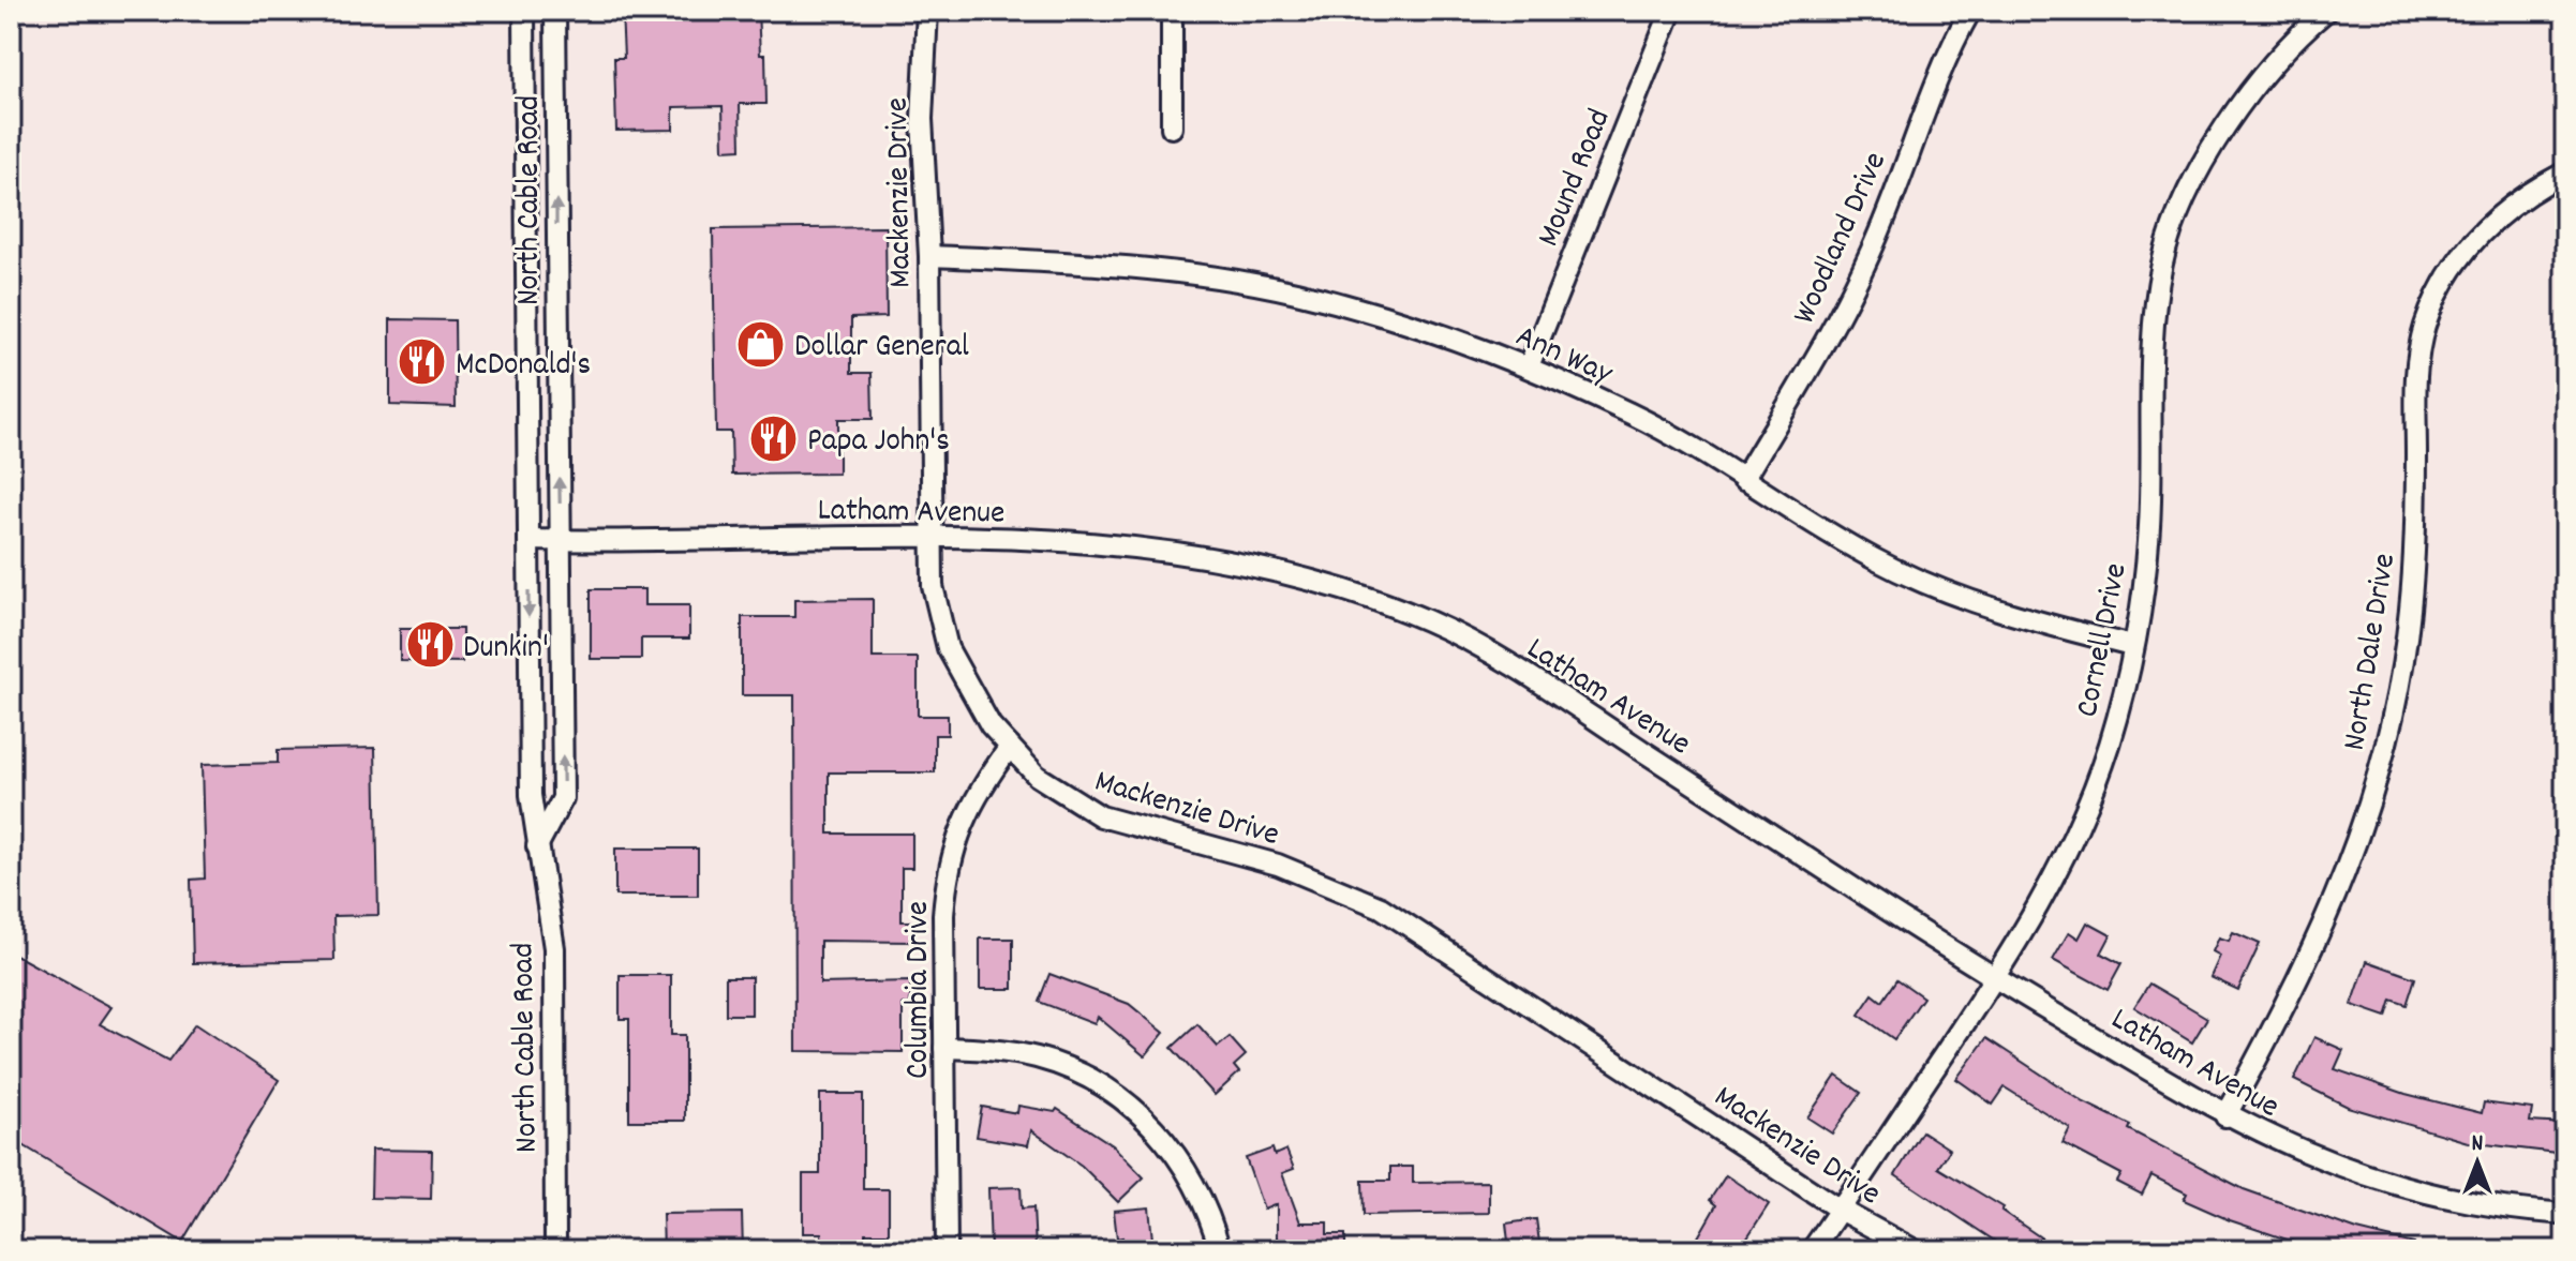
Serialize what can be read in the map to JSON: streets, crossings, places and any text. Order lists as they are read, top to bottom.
{
  "streets": {
    "street": [
      "Mound Road",
      "Mackenzie Drive",
      "North Cable Road",
      "Woodland Drive",
      "Ann Way",
      "Latham Avenue",
      "Cornell Drive",
      "North Dale Drive",
      "Columbia Drive"
    ]
  },
  "crossings": [
    ["Mound Road", "Ann Way"],
    ["Mackenzie Drive", "Ann Way"],
    ["Mackenzie Drive", "Latham Avenue"],
    ["Mackenzie Drive", "Cornell Drive"],
    ["Mackenzie Drive", "Columbia Drive"],
    ["North Cable Road", "Latham Avenue"],
    ["Woodland Drive", "Ann Way"],
    ["Ann Way", "Cornell Drive"],
    ["Latham Avenue", "Cornell Drive"],
    ["Latham Avenue", "North Dale Drive"]
  ],
  "places": {
    "shop": ["Dollar General"],
    "restaurant": ["McDonald's", "Papa John's", "Dunkin'"]
  },
  "north": "top"
}
